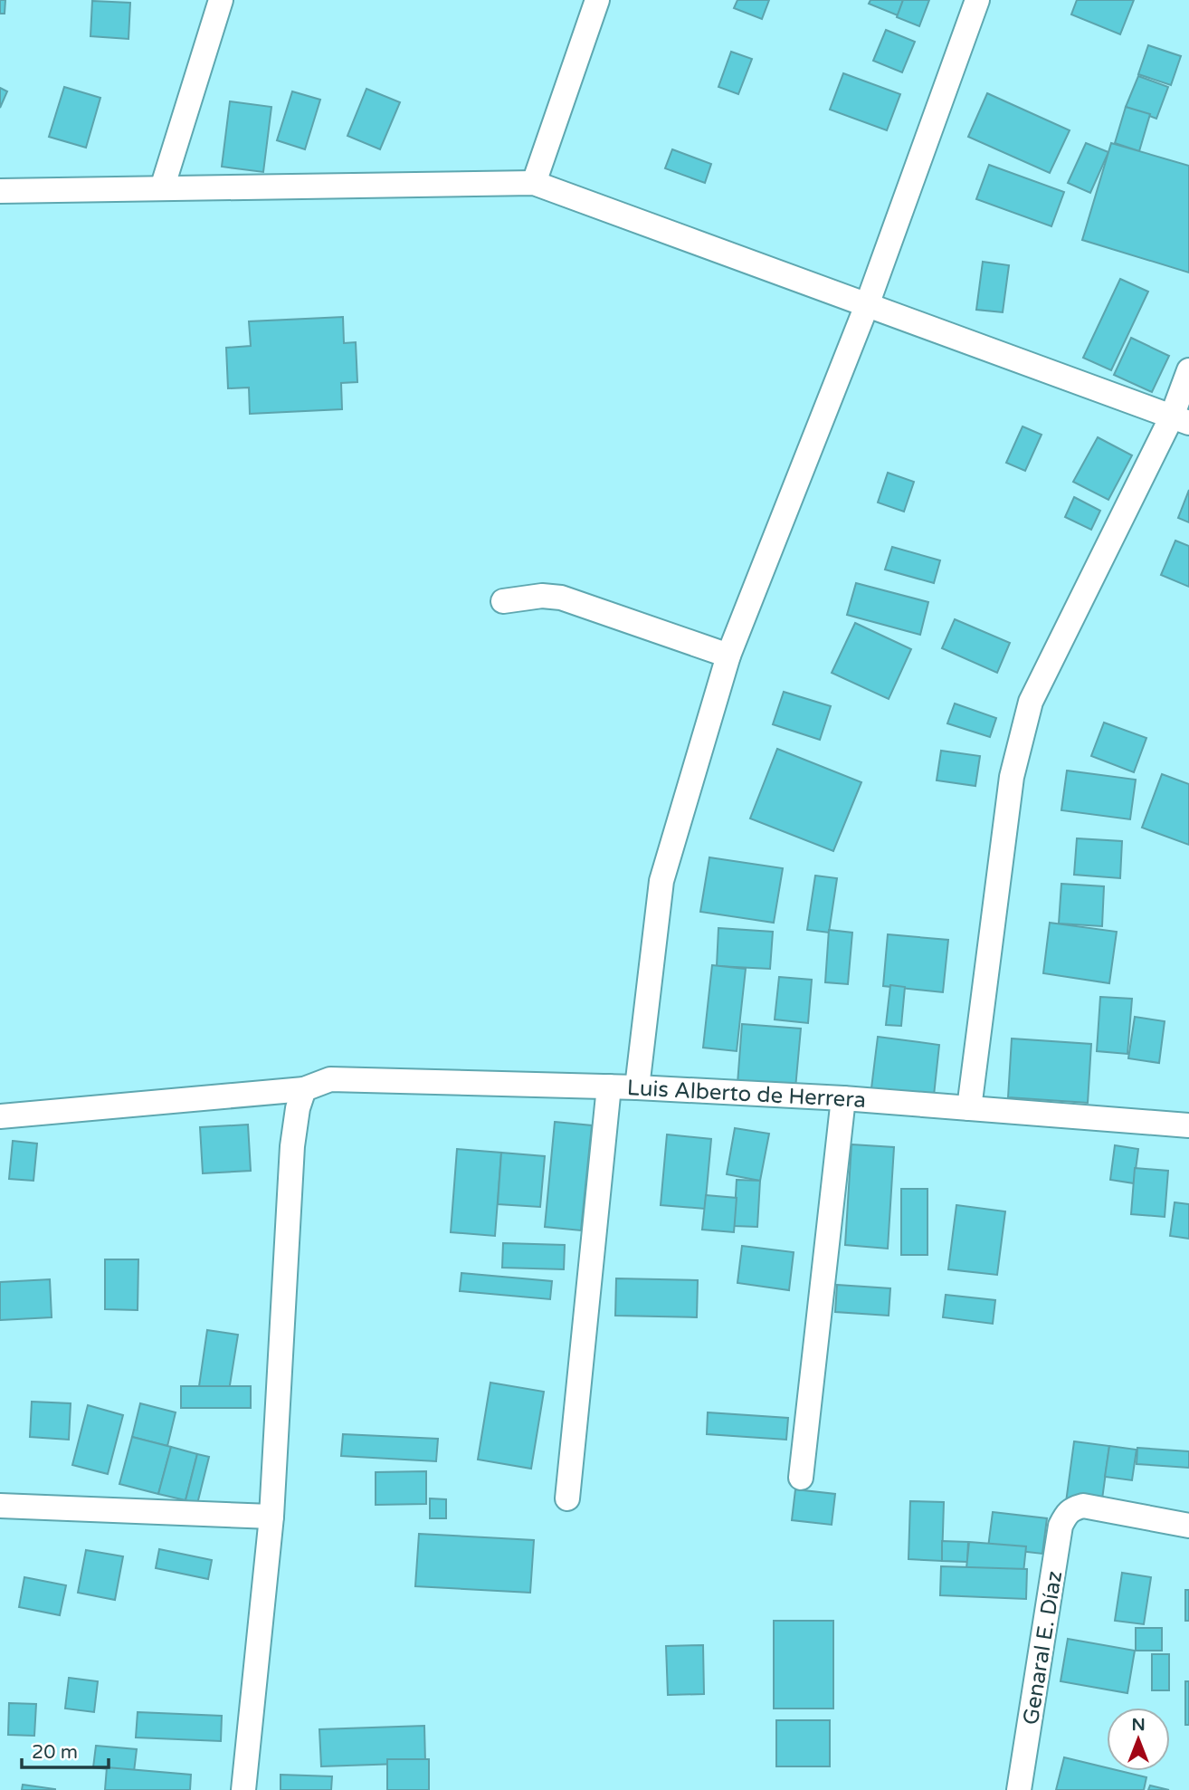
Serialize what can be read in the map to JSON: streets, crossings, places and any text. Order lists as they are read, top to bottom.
{
  "streets": {
    "street": ["Luis Alberto de Herrera", "Genaral E. Díaz"]
  },
  "scale_bar": "20 m",
  "north": "top"
}
